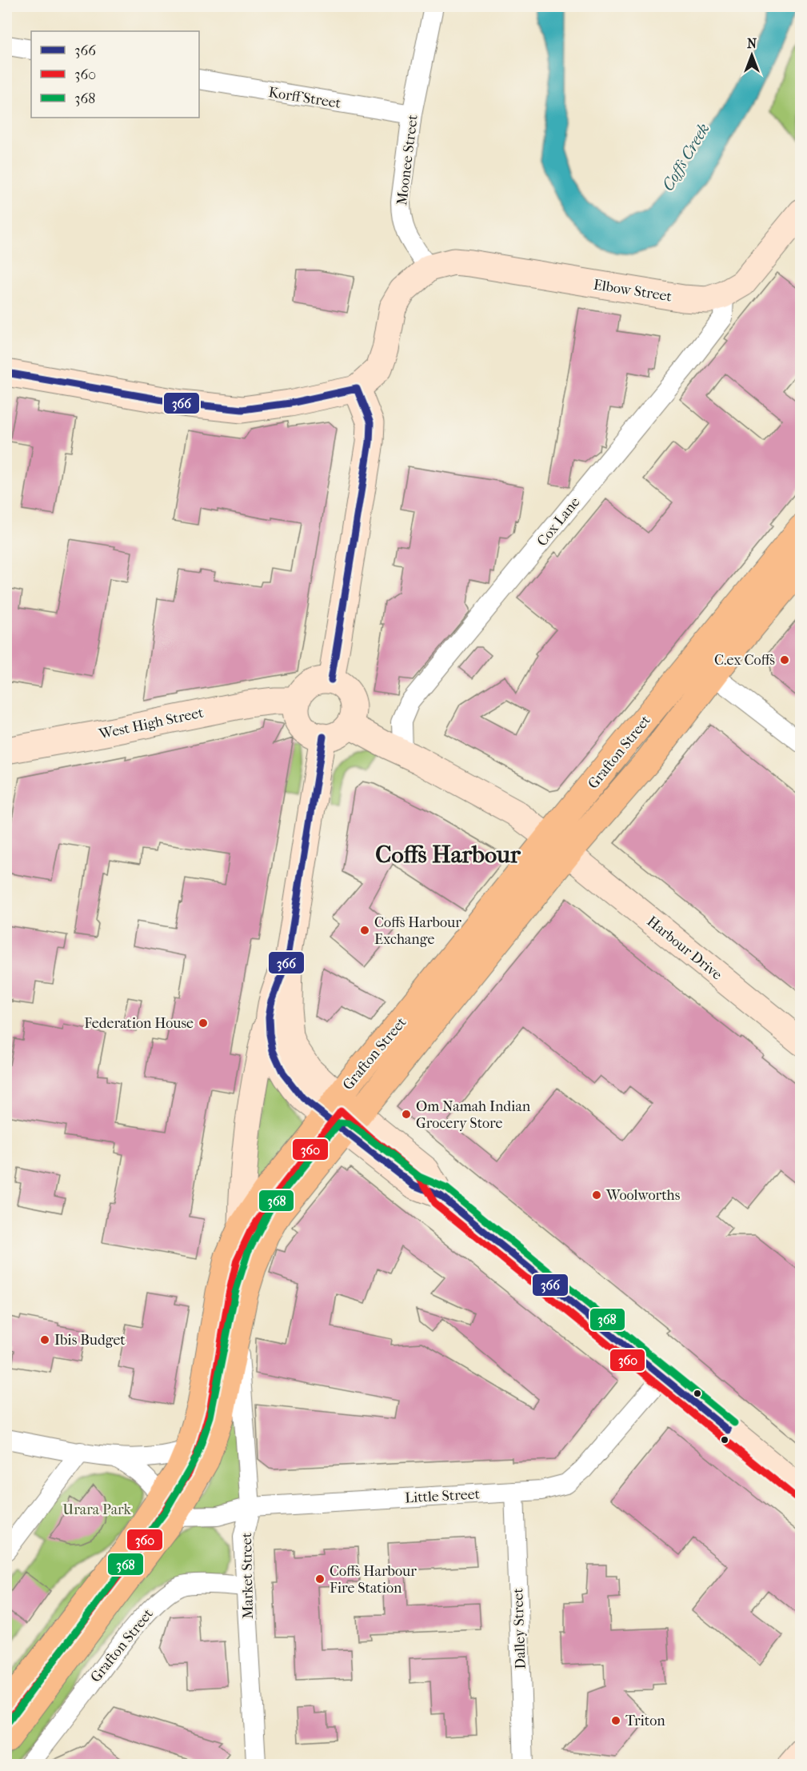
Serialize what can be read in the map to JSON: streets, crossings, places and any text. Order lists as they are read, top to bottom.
{
  "streets": {
    "highway": ["Grafton Street"],
    "street": [
      "Korff Street",
      "Moonee Street",
      "Elbow Street",
      "Cox Lane",
      "West High Street",
      "Harbour Drive",
      "Little Street",
      "Market Street",
      "Dalley Street"
    ]
  },
  "crossings": [
    ["Korff Street", "Moonee Street"],
    ["Moonee Street", "Elbow Street"],
    ["Elbow Street", "Cox Lane"],
    ["Grafton Street", "Harbour Drive"],
    ["Grafton Street", "Little Street"],
    ["Grafton Street", "Market Street"],
    ["Little Street", "Market Street"],
    ["Little Street", "Dalley Street"]
  ],
  "districts": ["Coffs Harbour"],
  "water": ["Coffs Creek"],
  "parks": ["Urara Park"],
  "places": [
    "C.ex Coffs",
    "Coffs Harbour Exchange",
    "Federation House",
    "Om Namah Indian Grocery Store",
    "Woolworths",
    "Ibis Budget",
    "Coffs Harbour Fire Station",
    "Triton"
  ],
  "lines": ["transit line 366", "transit line 360", "transit line 368"],
  "legend": ["366", "360", "368"],
  "north": "top"
}
